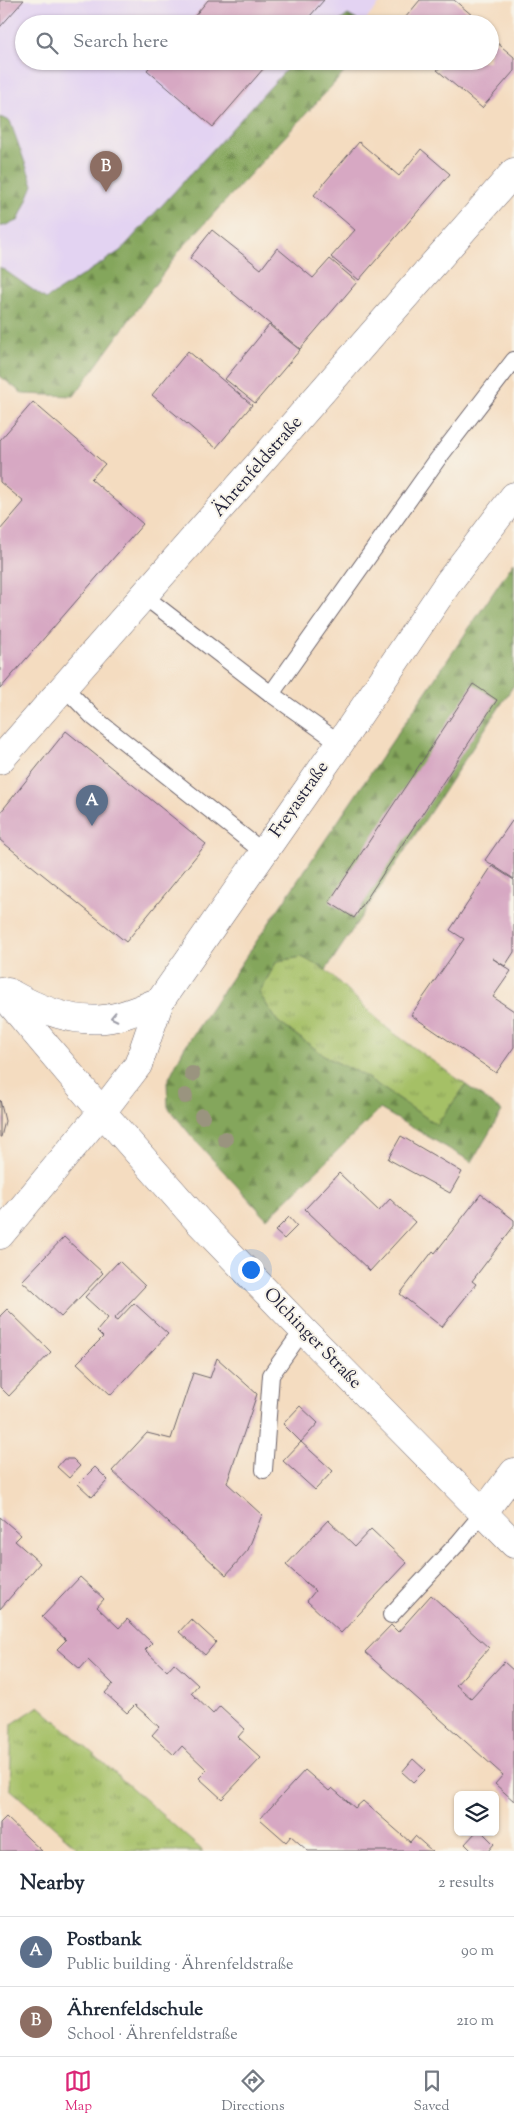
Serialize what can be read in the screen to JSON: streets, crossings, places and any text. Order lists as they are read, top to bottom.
{
  "streets": {
    "street": ["Ährenfeldstraße", "Freyastraße", "Olchinger Straße"]
  },
  "crossings": [
    ["Freyastraße", "Olchinger Straße"]
  ],
  "page": {
    "search": "Search here",
    "pins": ["B", "A"],
    "heading": ["Nearby", "2 results"],
    "list": [
      {
        "mark": "A",
        "name": "Postbank",
        "note": "Public building · Ährenfeldstraße",
        "value": "90 m"
      },
      {
        "mark": "B",
        "name": "Ährenfeldschule",
        "note": "School · Ährenfeldstraße",
        "value": "210 m"
      }
    ],
    "nav": ["Map", "Directions", "Saved"]
  }
}
